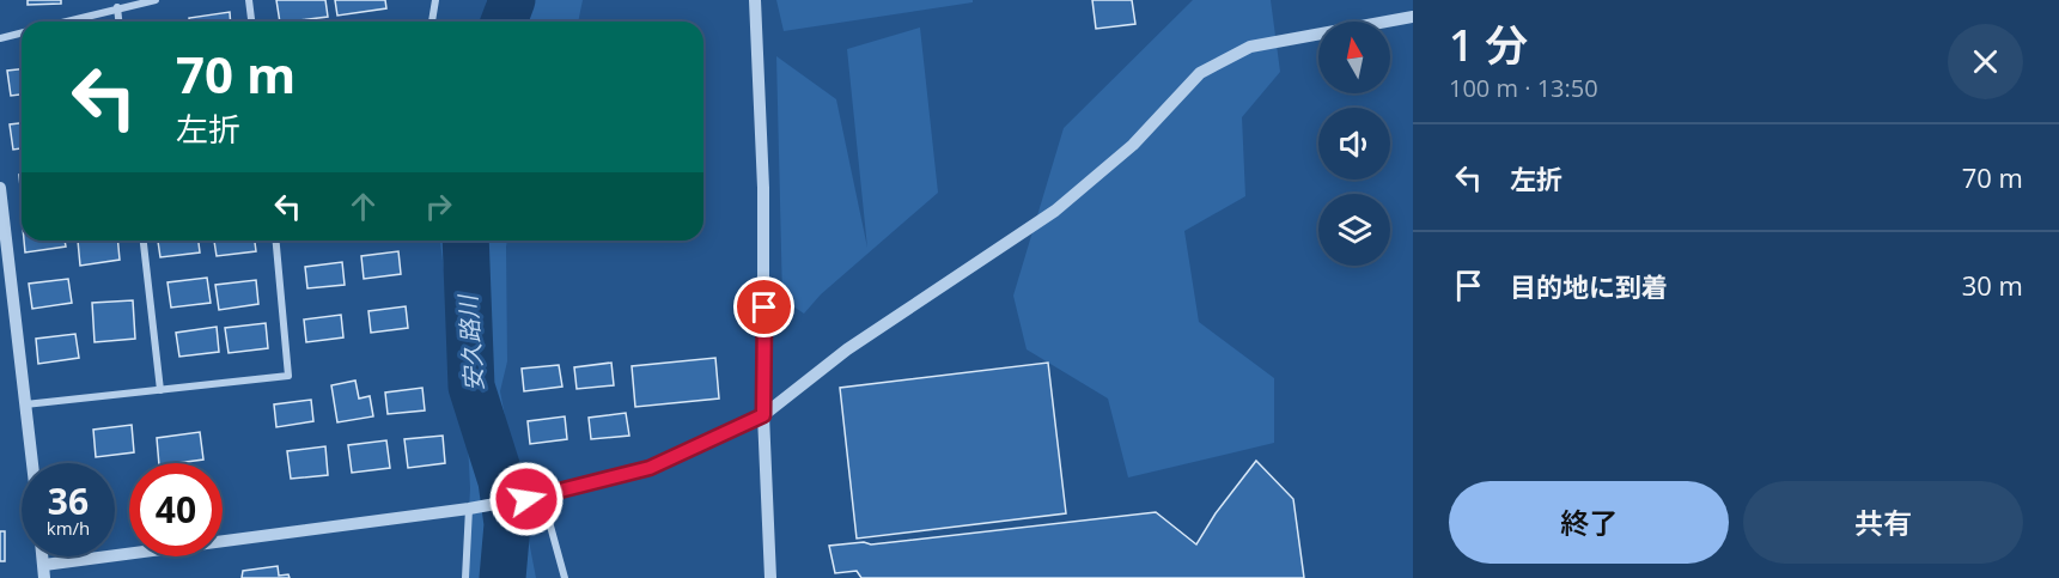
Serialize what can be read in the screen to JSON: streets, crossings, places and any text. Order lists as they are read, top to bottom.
{
  "water": ["安久路川"],
  "north": "top",
  "page": {
    "heading": ["1 分", "100 m · 13:50"],
    "turn": ["70 m", "左折"],
    "list": [
      {
        "name": "左折",
        "value": "70 m"
      },
      {
        "name": "目的地に到着",
        "value": "30 m"
      }
    ],
    "speed": "36 km/h",
    "limit": "40",
    "buttons": ["終了", "共有"]
  }
}
